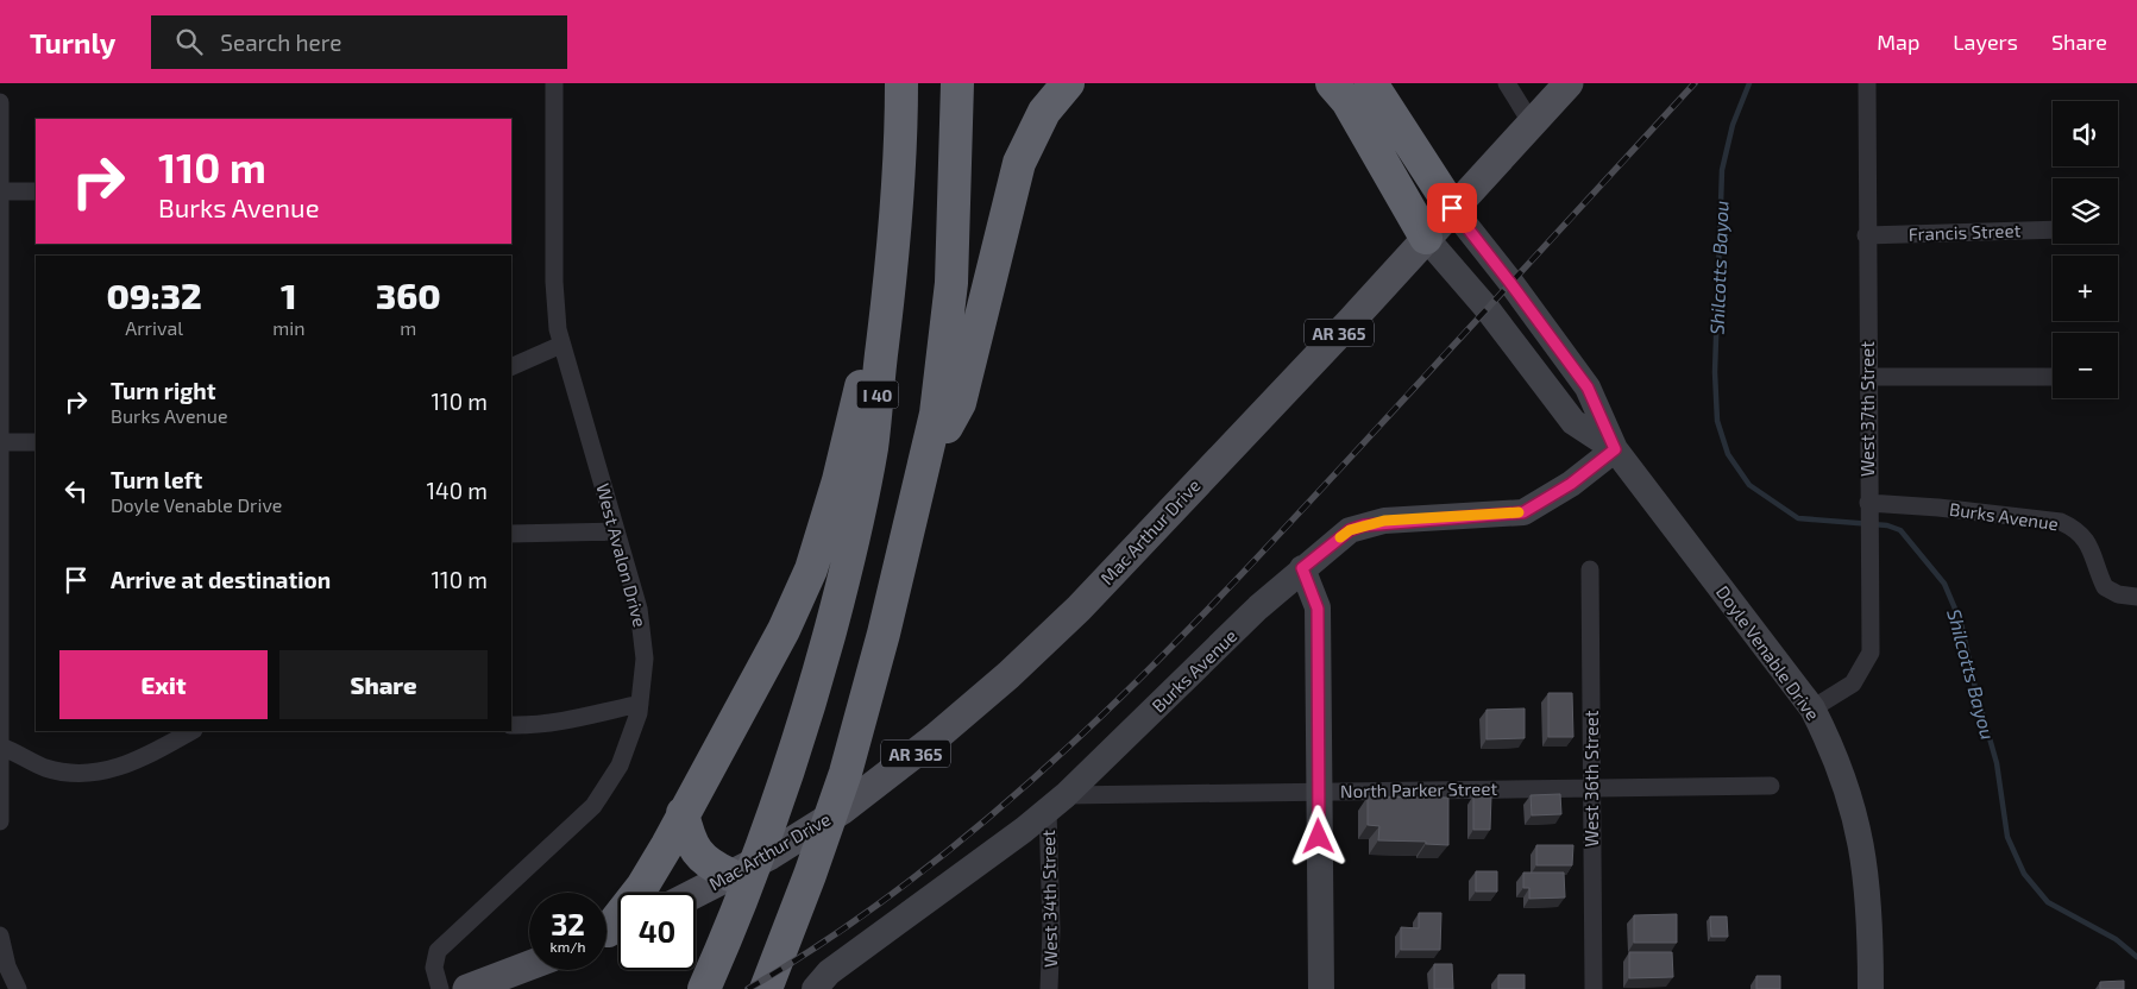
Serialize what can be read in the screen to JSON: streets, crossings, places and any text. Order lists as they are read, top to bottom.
{
  "streets": {
    "highway": ["I 40"],
    "main road": [
      "AR 365",
      "Burks Avenue",
      "Mac Arthur Drive",
      "Doyle Venable Drive"
    ],
    "street": [
      "Francis Street",
      "West 37th Street",
      "West Avalon Drive",
      "West 36th Street",
      "North Parker Street",
      "West 34th Street"
    ]
  },
  "crossings": [
    ["Francis Street", "West 37th Street"],
    ["West 37th Street", "Burks Avenue"],
    ["West 37th Street", "Doyle Venable Drive"],
    ["Burks Avenue", "Doyle Venable Drive"],
    ["Burks Avenue", "North Parker Street"],
    ["Burks Avenue", "West 34th Street"],
    ["Mac Arthur Drive", "Doyle Venable Drive"],
    ["West 36th Street", "North Parker Street"],
    ["North Parker Street", "West 34th Street"]
  ],
  "water": ["Shilcotts Bayou"],
  "page": {
    "header": "Turnly",
    "search": "Search here",
    "nav": ["Map", "Layers", "Share"],
    "map_buttons": ["+", "−"],
    "turn": ["110 m", "Burks Avenue"],
    "eta": [
      "09:32",
      "Arrival",
      "1",
      "min",
      "360",
      "m"
    ],
    "list": [
      {
        "name": "Turn right",
        "note": "Burks Avenue",
        "value": "110 m"
      },
      {
        "name": "Turn left",
        "note": "Doyle Venable Drive",
        "value": "140 m"
      },
      {
        "name": "Arrive at destination",
        "value": "110 m"
      }
    ],
    "buttons": ["Exit", "Share"],
    "speed": "32 km/h",
    "limit": "40"
  }
}
